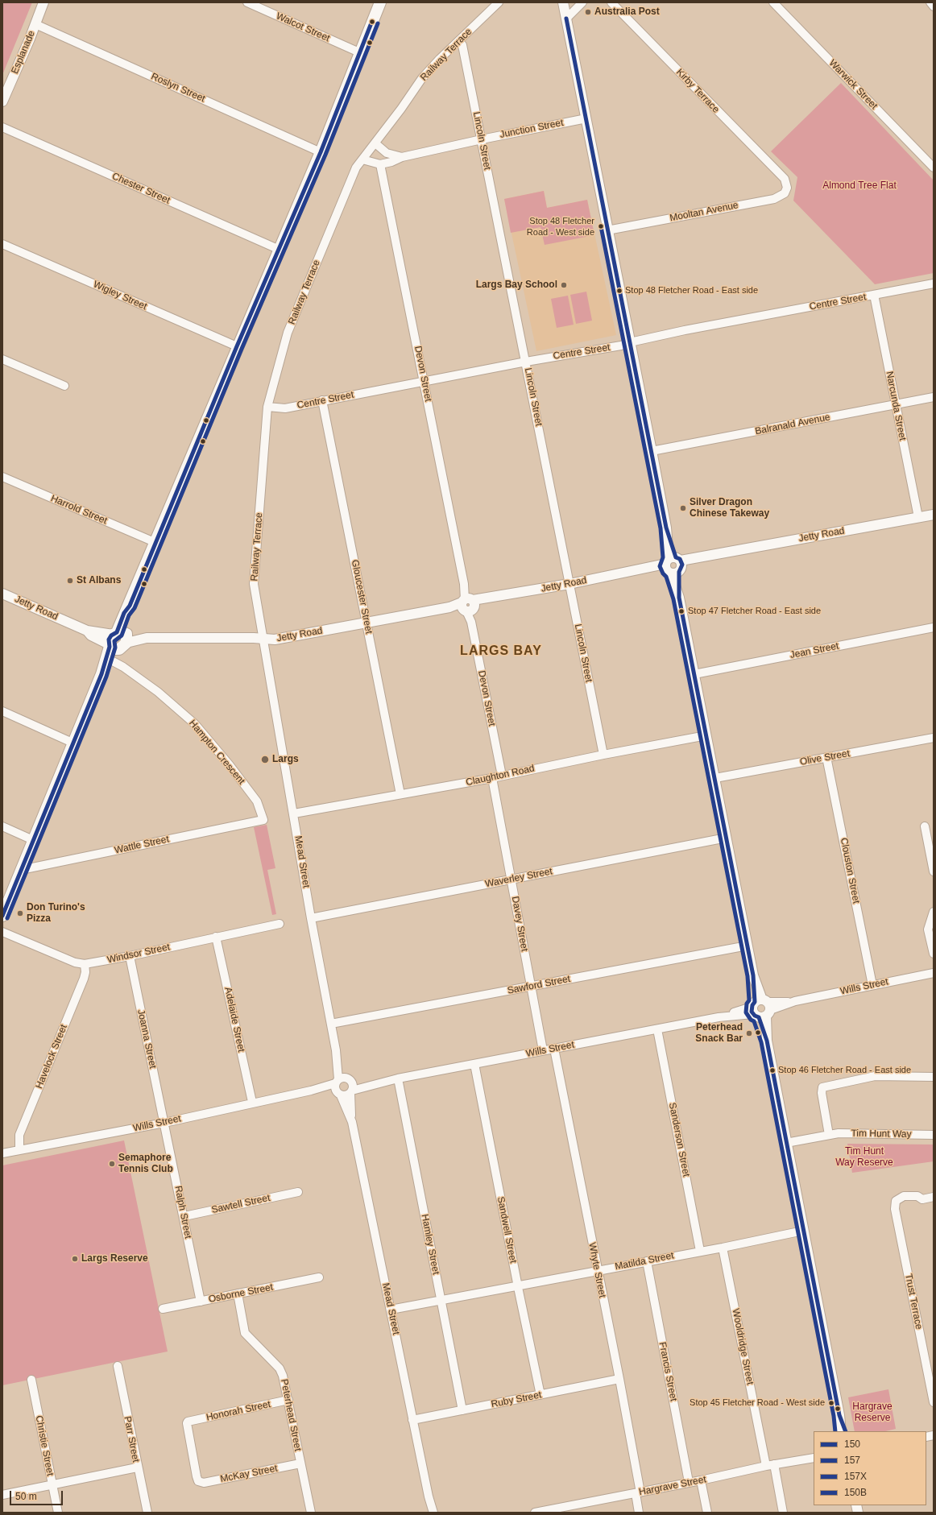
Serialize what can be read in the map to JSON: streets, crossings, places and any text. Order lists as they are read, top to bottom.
{
  "streets": {
    "street": [
      "Walcot Street",
      "Esplanade",
      "Railway Terrace",
      "Warwick Street",
      "Roslyn Street",
      "Kirby Terrace",
      "Junction Street",
      "Lincoln Street",
      "Chester Street",
      "Mooltan Avenue",
      "Wigley Street",
      "Centre Street",
      "Devon Street",
      "Narcunda Street",
      "Balranald Avenue",
      "Harrold Street",
      "Jetty Road",
      "Gloucester Street",
      "Jean Street",
      "Hampton Crescent",
      "Olive Street",
      "Claughton Road",
      "Wattle Street",
      "Mead Street",
      "Clouston Street",
      "Waverley Street",
      "Davey Street",
      "Windsor Street",
      "Sawford Street",
      "Wills Street",
      "Adelaide Street",
      "Joanna Street",
      "Havelock Street",
      "Tim Hunt Way",
      "Sanderson Street",
      "Sawtell Street",
      "Ralph Street",
      "Sandwell Street",
      "Hamley Street",
      "Matilda Street",
      "Whyte Street",
      "Osborne Street",
      "Trust Terrace",
      "Wooldridge Street",
      "Francis Street",
      "Ruby Street",
      "Honorah Street",
      "Peterhead Street",
      "Parr Street",
      "Christie Street",
      "McKay Street",
      "Hargrave Street"
    ]
  },
  "crossings": [
    ["Esplanade", "Roslyn Street"],
    ["Railway Terrace", "Junction Street"],
    ["Railway Terrace", "Lincoln Street"],
    ["Railway Terrace", "Centre Street"],
    ["Railway Terrace", "Jetty Road"],
    ["Railway Terrace", "Mead Street"],
    ["Kirby Terrace", "Mooltan Avenue"],
    ["Junction Street", "Lincoln Street"],
    ["Junction Street", "Devon Street"],
    ["Lincoln Street", "Centre Street"],
    ["Lincoln Street", "Jetty Road"],
    ["Lincoln Street", "Claughton Road"],
    ["Centre Street", "Devon Street"],
    ["Centre Street", "Narcunda Street"],
    ["Centre Street", "Gloucester Street"],
    ["Devon Street", "Jetty Road"],
    ["Devon Street", "Claughton Road"],
    ["Narcunda Street", "Balranald Avenue"],
    ["Narcunda Street", "Jetty Road"],
    ["Jetty Road", "Gloucester Street"],
    ["Jetty Road", "Mead Street"],
    ["Gloucester Street", "Claughton Road"],
    ["Hampton Crescent", "Wattle Street"],
    ["Olive Street", "Clouston Street"],
    ["Claughton Road", "Mead Street"],
    ["Claughton Road", "Davey Street"],
    ["Mead Street", "Waverley Street"],
    ["Mead Street", "Sawford Street"],
    ["Mead Street", "Wills Street"],
    ["Mead Street", "Matilda Street"],
    ["Mead Street", "Ruby Street"],
    ["Clouston Street", "Wills Street"],
    ["Waverley Street", "Davey Street"],
    ["Davey Street", "Sawford Street"],
    ["Davey Street", "Wills Street"],
    ["Windsor Street", "Adelaide Street"],
    ["Windsor Street", "Joanna Street"],
    ["Windsor Street", "Havelock Street"],
    ["Wills Street", "Adelaide Street"],
    ["Wills Street", "Joanna Street"],
    ["Wills Street", "Havelock Street"],
    ["Wills Street", "Sanderson Street"],
    ["Wills Street", "Ralph Street"],
    ["Wills Street", "Sandwell Street"],
    ["Wills Street", "Hamley Street"],
    ["Wills Street", "Whyte Street"],
    ["Joanna Street", "Ralph Street"],
    ["Sanderson Street", "Matilda Street"],
    ["Sawtell Street", "Ralph Street"],
    ["Ralph Street", "Osborne Street"],
    ["Sandwell Street", "Matilda Street"],
    ["Sandwell Street", "Ruby Street"],
    ["Hamley Street", "Matilda Street"],
    ["Hamley Street", "Ruby Street"],
    ["Matilda Street", "Whyte Street"],
    ["Matilda Street", "Wooldridge Street"],
    ["Matilda Street", "Francis Street"],
    ["Whyte Street", "Ruby Street"],
    ["Whyte Street", "Hargrave Street"],
    ["Osborne Street", "Peterhead Street"],
    ["Wooldridge Street", "Hargrave Street"],
    ["Francis Street", "Hargrave Street"],
    ["Honorah Street", "Peterhead Street"],
    ["Honorah Street", "McKay Street"],
    ["Peterhead Street", "McKay Street"]
  ],
  "districts": ["LARGS BAY"],
  "parks": ["Almond Tree Flat", "Tim Hunt Way Reserve", "Hargrave Reserve"],
  "places": [
    "Australia Post",
    "Stop 48 Fletcher Road - West side",
    "Largs Bay School",
    "Stop 48 Fletcher Road - East side",
    "Silver Dragon Chinese Takeway",
    "St Albans",
    "Stop 47 Fletcher Road - East side",
    "Largs",
    "Don Turino's Pizza",
    "Peterhead Snack Bar",
    "Stop 46 Fletcher Road - East side",
    "Semaphore Tennis Club",
    "Largs Reserve",
    "Stop 45 Fletcher Road - West side"
  ],
  "lines": [
    "transit line 150",
    "transit line 157",
    "transit line 157X",
    "transit line 150B"
  ],
  "legend": [
    "150",
    "157",
    "157X",
    "150B"
  ],
  "scale_bar": "50 m"
}
